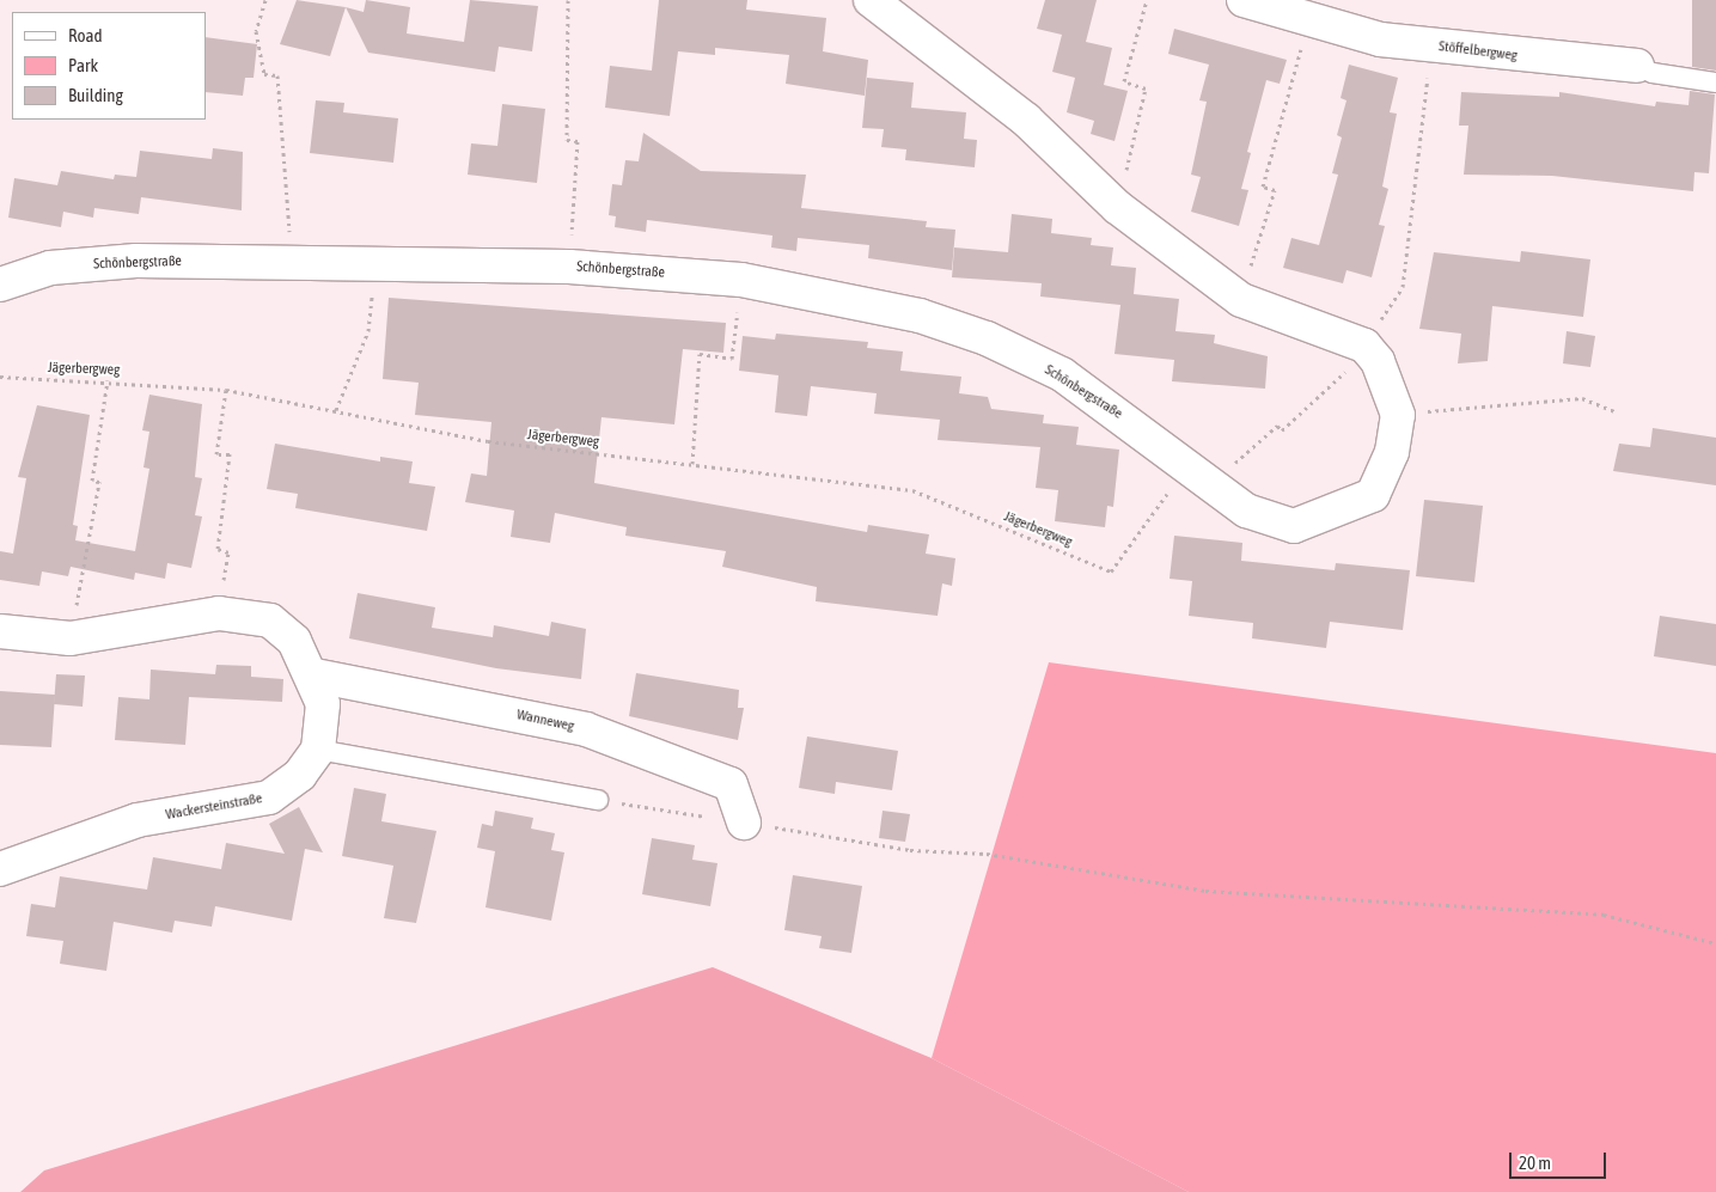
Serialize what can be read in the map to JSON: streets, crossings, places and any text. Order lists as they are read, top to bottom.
{
  "streets": {
    "street": [
      "Stöffelbergweg",
      "Schönbergstraße",
      "Wanneweg",
      "Wackersteinstraße"
    ],
    "path": ["Jägerbergweg"]
  },
  "crossings": [
    ["Schönbergstraße", "Jägerbergweg"],
    ["Wanneweg", "Wackersteinstraße"]
  ],
  "legend": ["Road", "Park", "Building"],
  "scale_bar": "20 m"
}
